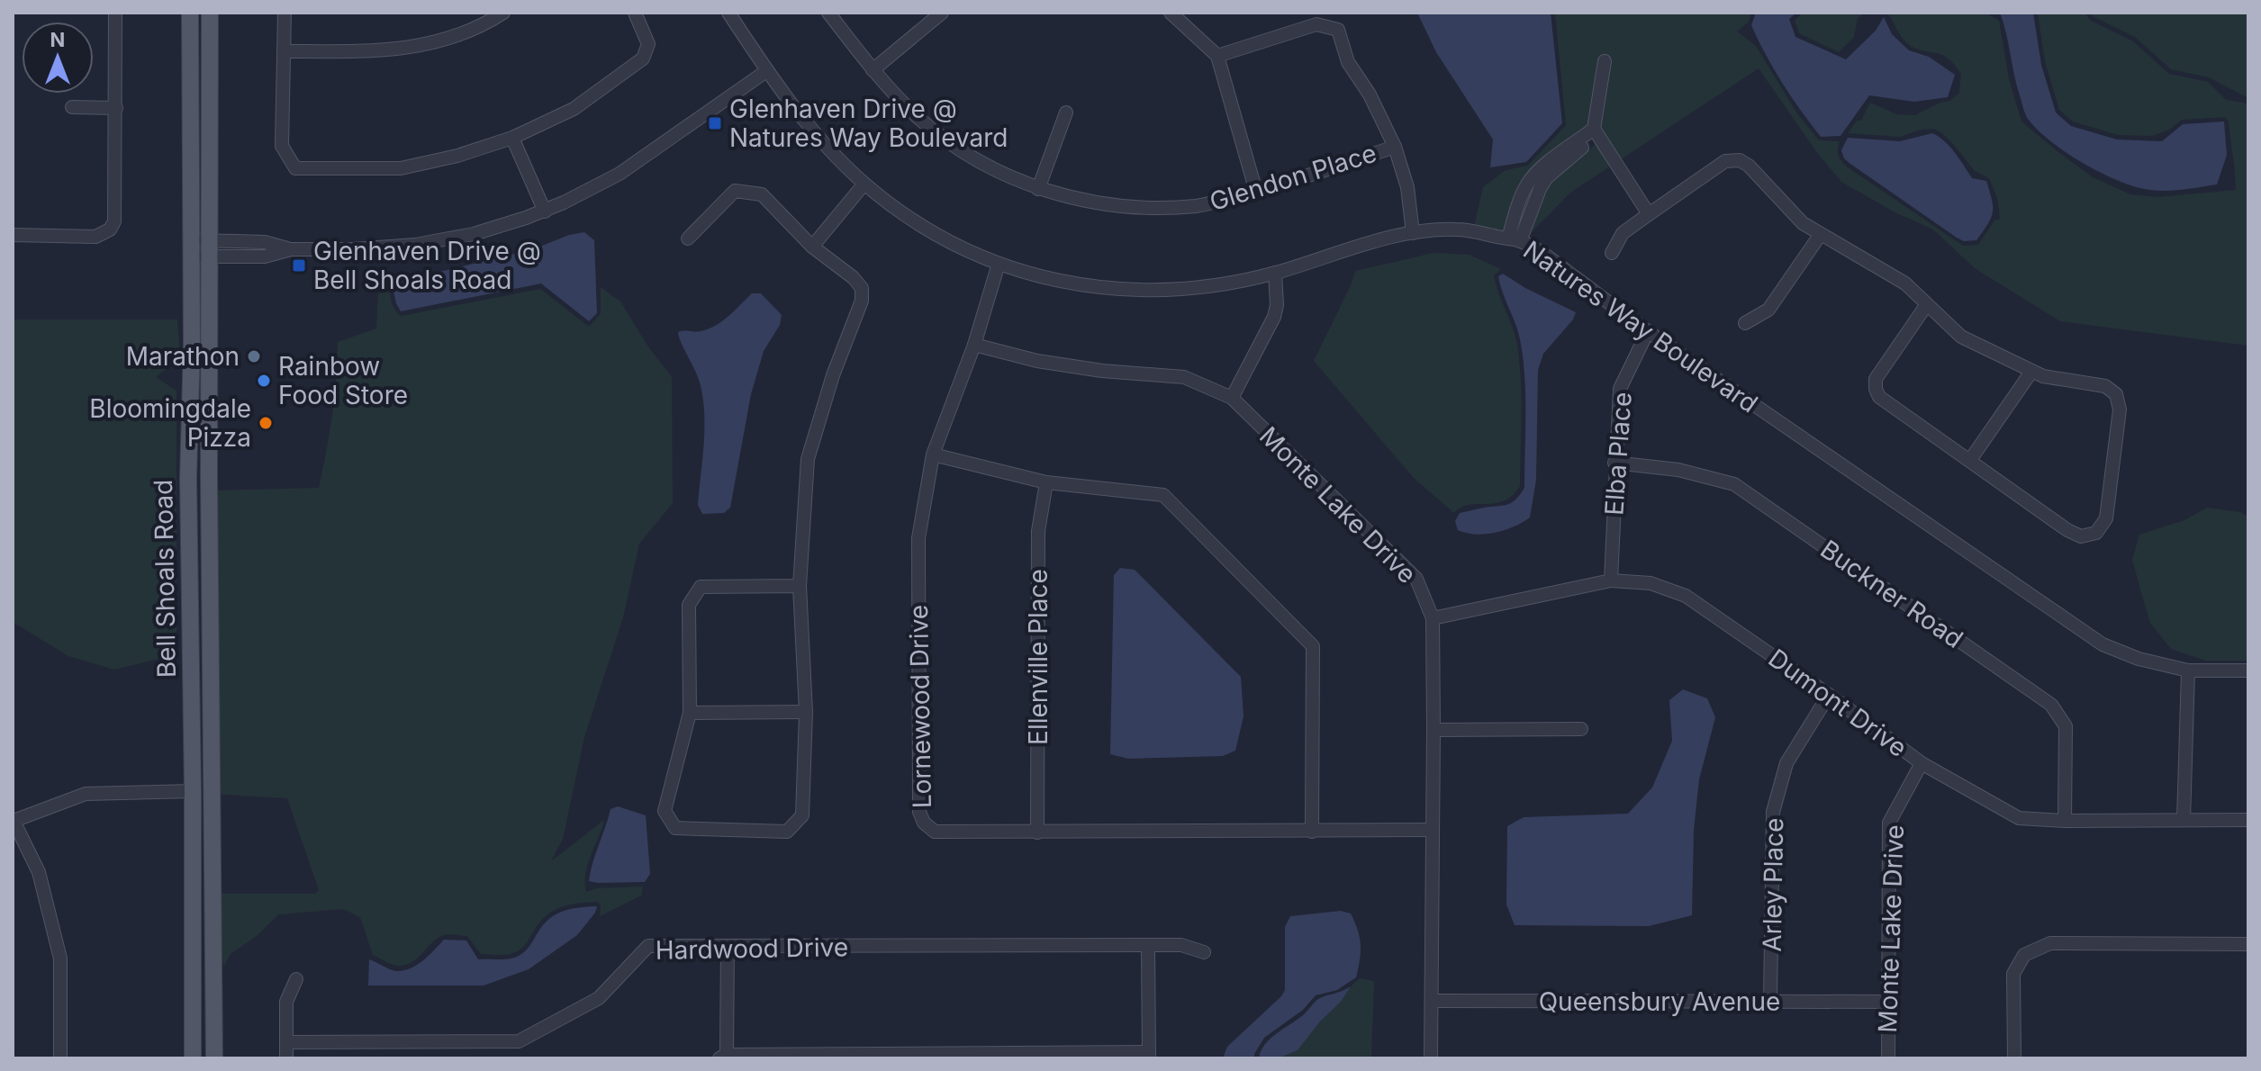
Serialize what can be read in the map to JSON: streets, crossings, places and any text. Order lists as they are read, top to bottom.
{
  "streets": {
    "main road": ["Bell Shoals Road"],
    "street": [
      "Glendon Place",
      "Natures Way Boulevard",
      "Elba Place",
      "Monte Lake Drive",
      "Buckner Road",
      "Ellenville Place",
      "Dumont Drive",
      "Lornewood Drive",
      "Arley Place",
      "Hardwood Drive",
      "Queensbury Avenue"
    ]
  },
  "crossings": [
    ["Natures Way Boulevard", "Elba Place"],
    ["Natures Way Boulevard", "Lornewood Drive"],
    ["Elba Place", "Buckner Road"],
    ["Elba Place", "Dumont Drive"],
    ["Monte Lake Drive", "Dumont Drive"],
    ["Monte Lake Drive", "Lornewood Drive"],
    ["Monte Lake Drive", "Queensbury Avenue"],
    ["Buckner Road", "Dumont Drive"],
    ["Ellenville Place", "Lornewood Drive"],
    ["Dumont Drive", "Arley Place"],
    ["Arley Place", "Queensbury Avenue"]
  ],
  "places": {
    "transit": ["Glenhaven Drive @ Natures Way Boulevard", "Glenhaven Drive @ Bell Shoals Road"],
    "other": ["Marathon", "Rainbow Food Store", "Bloomingdale Pizza"]
  },
  "north": "top"
}
